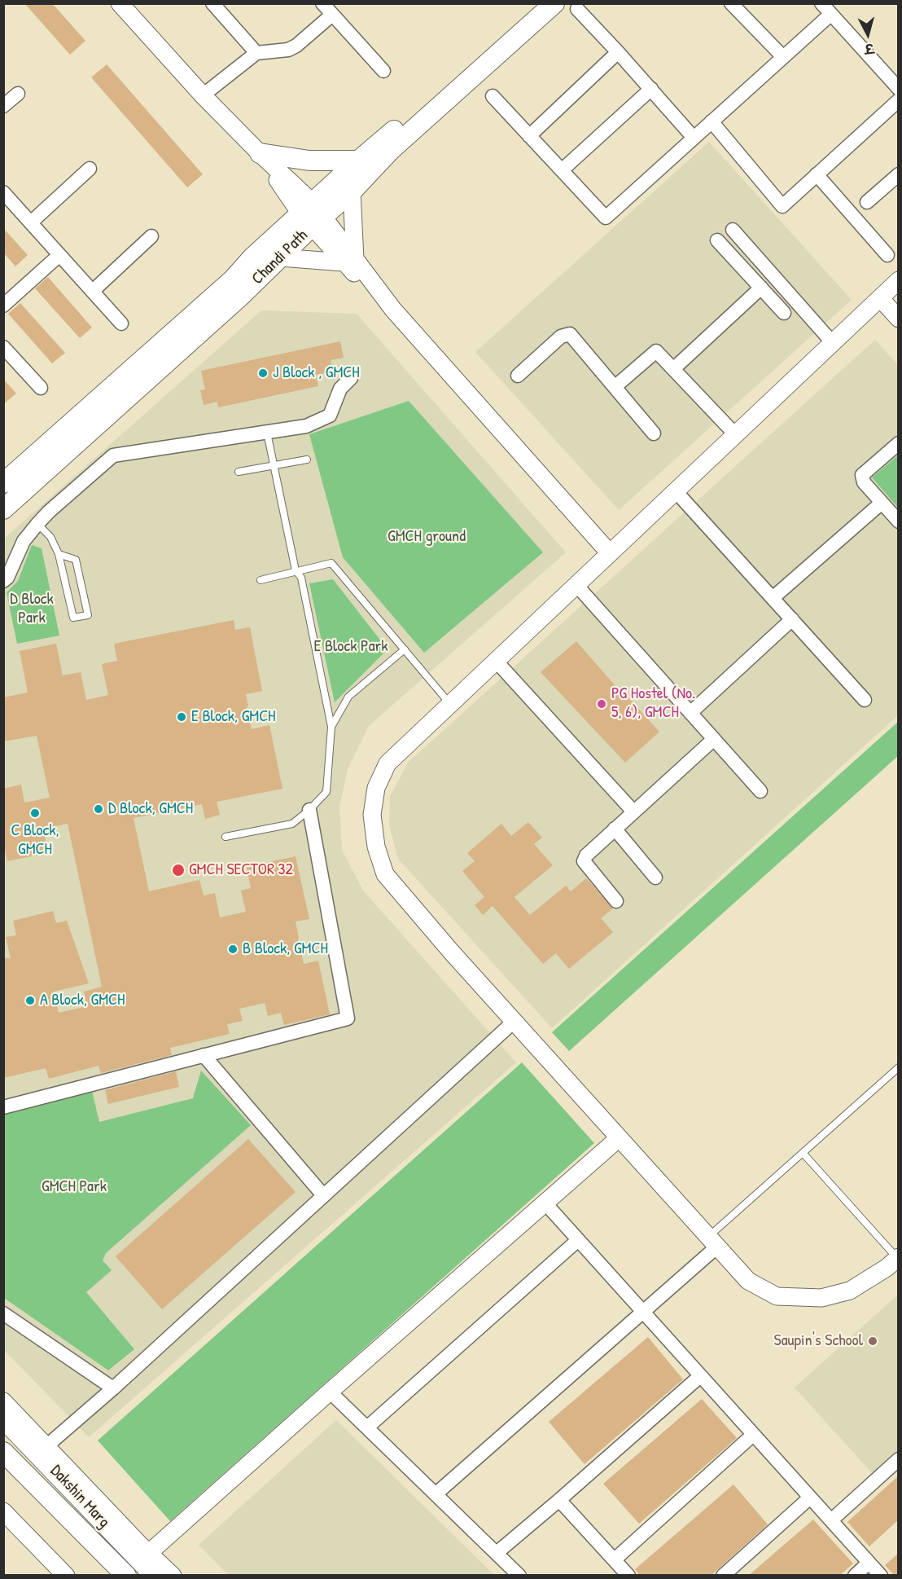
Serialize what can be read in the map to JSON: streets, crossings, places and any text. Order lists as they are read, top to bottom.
{
  "streets": {
    "main road": ["Chandi Path", "Dakshin Marg"]
  },
  "parks": [
    "GMCH ground",
    "D Block Park",
    "E Block Park",
    "GMCH Park"
  ],
  "places": [
    "J Block , GMCH",
    "PG Hostel (No. 5, 6), GMCH",
    "E Block, GMCH",
    "D Block, GMCH",
    "C Block, GMCH",
    "GMCH SECTOR 32",
    "B Block, GMCH",
    "A Block, GMCH",
    "Saupin's School"
  ],
  "north": "bottom"
}
